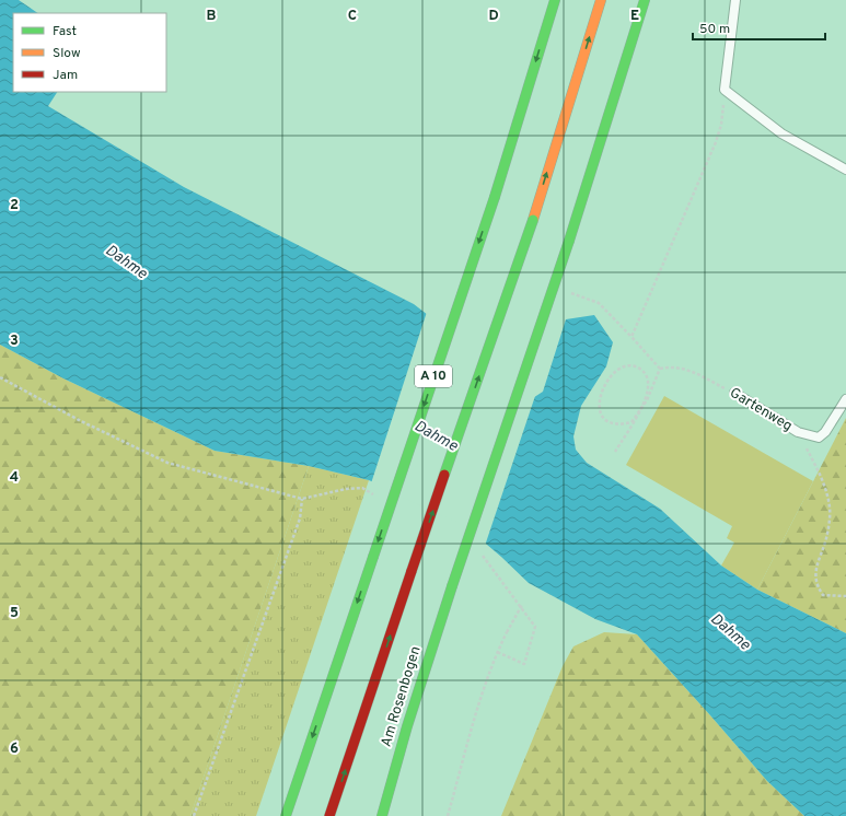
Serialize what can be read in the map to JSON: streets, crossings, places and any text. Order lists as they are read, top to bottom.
{
  "streets": {
    "main road": ["A 10", "Am Rosenbogen"],
    "lane": ["Gartenweg"]
  },
  "water": ["Dahme"],
  "legend": ["Fast", "Slow", "Jam"],
  "scale_bar": "50 m",
  "grid": {
    "columns": [
      "B",
      "C",
      "D",
      "E"
    ],
    "rows": [
      "2",
      "3",
      "4",
      "5",
      "6"
    ]
  }
}
